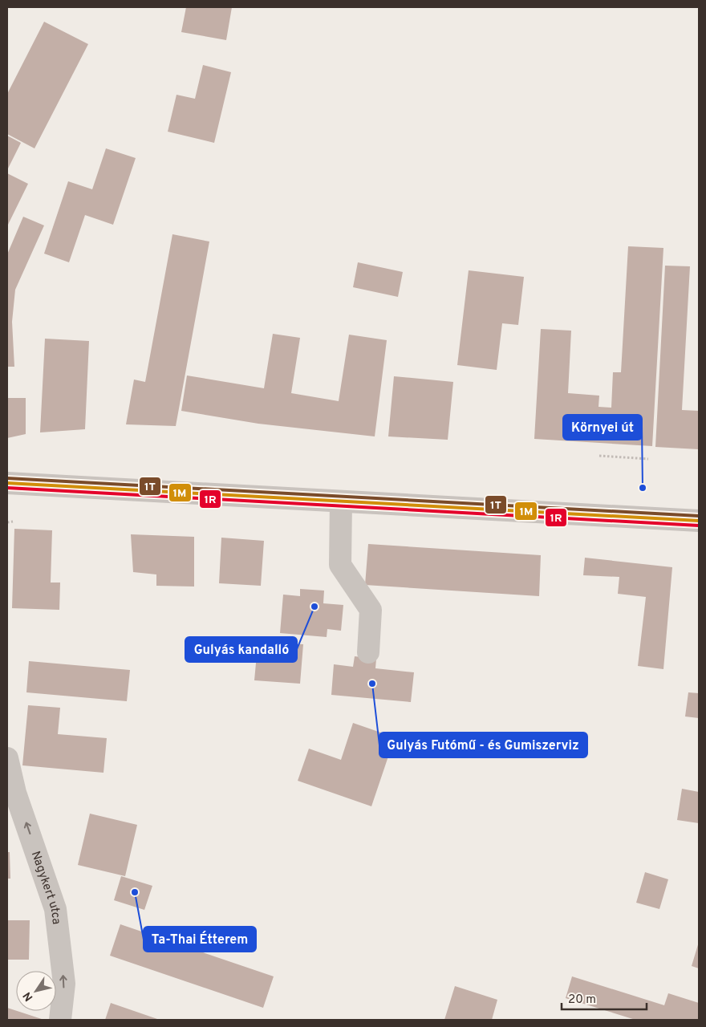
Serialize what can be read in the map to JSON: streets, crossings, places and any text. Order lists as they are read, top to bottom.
{
  "streets": {
    "street": ["Nagykert utca"]
  },
  "one_way": ["Nagykert utca"],
  "places": [
    "Környei út",
    "Gulyás kandalló",
    "Gulyás Futómű - és Gumiszerviz",
    "Ta-Thai Étterem"
  ],
  "lines": ["transit line 1T", "transit line 1M", "transit line 1R"],
  "scale_bar": "20 m",
  "north": "bottom left"
}
